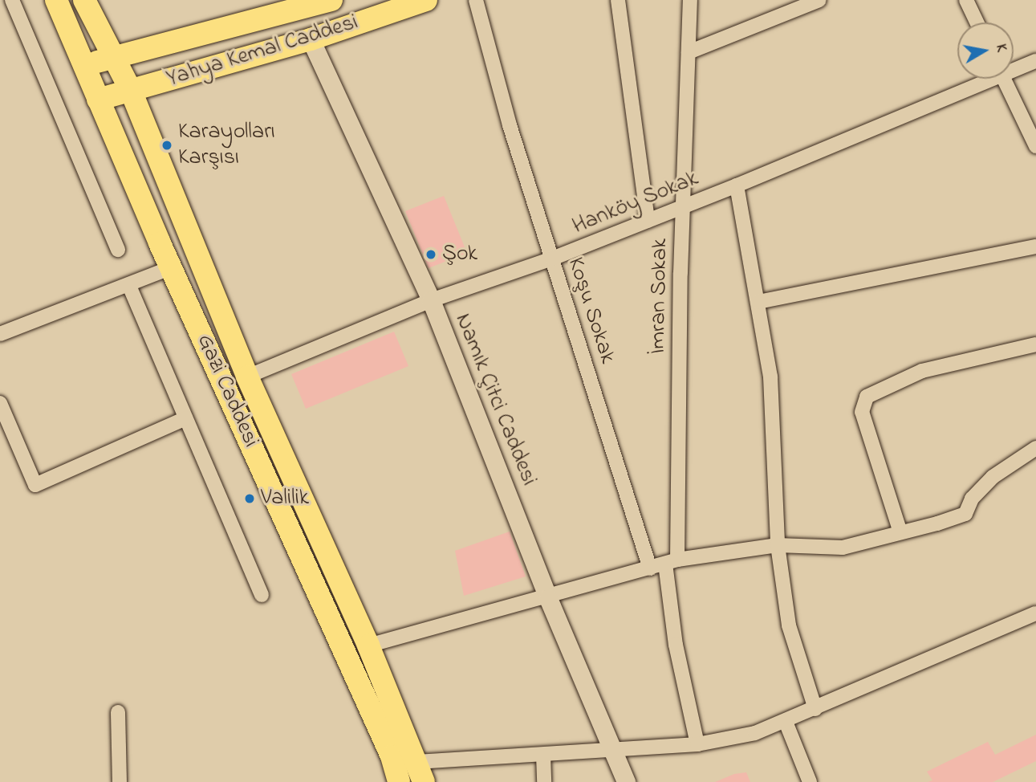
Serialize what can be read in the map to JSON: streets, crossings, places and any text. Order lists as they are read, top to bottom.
{
  "streets": {
    "main road": ["Yahya Kemal Caddesi", "Gazi Caddesi"],
    "street": [
      "Hanköy Sokak",
      "İmran Sokak",
      "Koşu Sokak",
      "Namık Çitci Caddesi"
    ]
  },
  "crossings": [
    ["Yahya Kemal Caddesi", "Gazi Caddesi"],
    ["Yahya Kemal Caddesi", "Namık Çitci Caddesi"],
    ["Hanköy Sokak", "İmran Sokak"],
    ["Hanköy Sokak", "Koşu Sokak"],
    ["Hanköy Sokak", "Gazi Caddesi"],
    ["Hanköy Sokak", "Namık Çitci Caddesi"]
  ],
  "places": ["Karayolları Karşısı", "Şok", "Valilik"],
  "north": "right"
}
